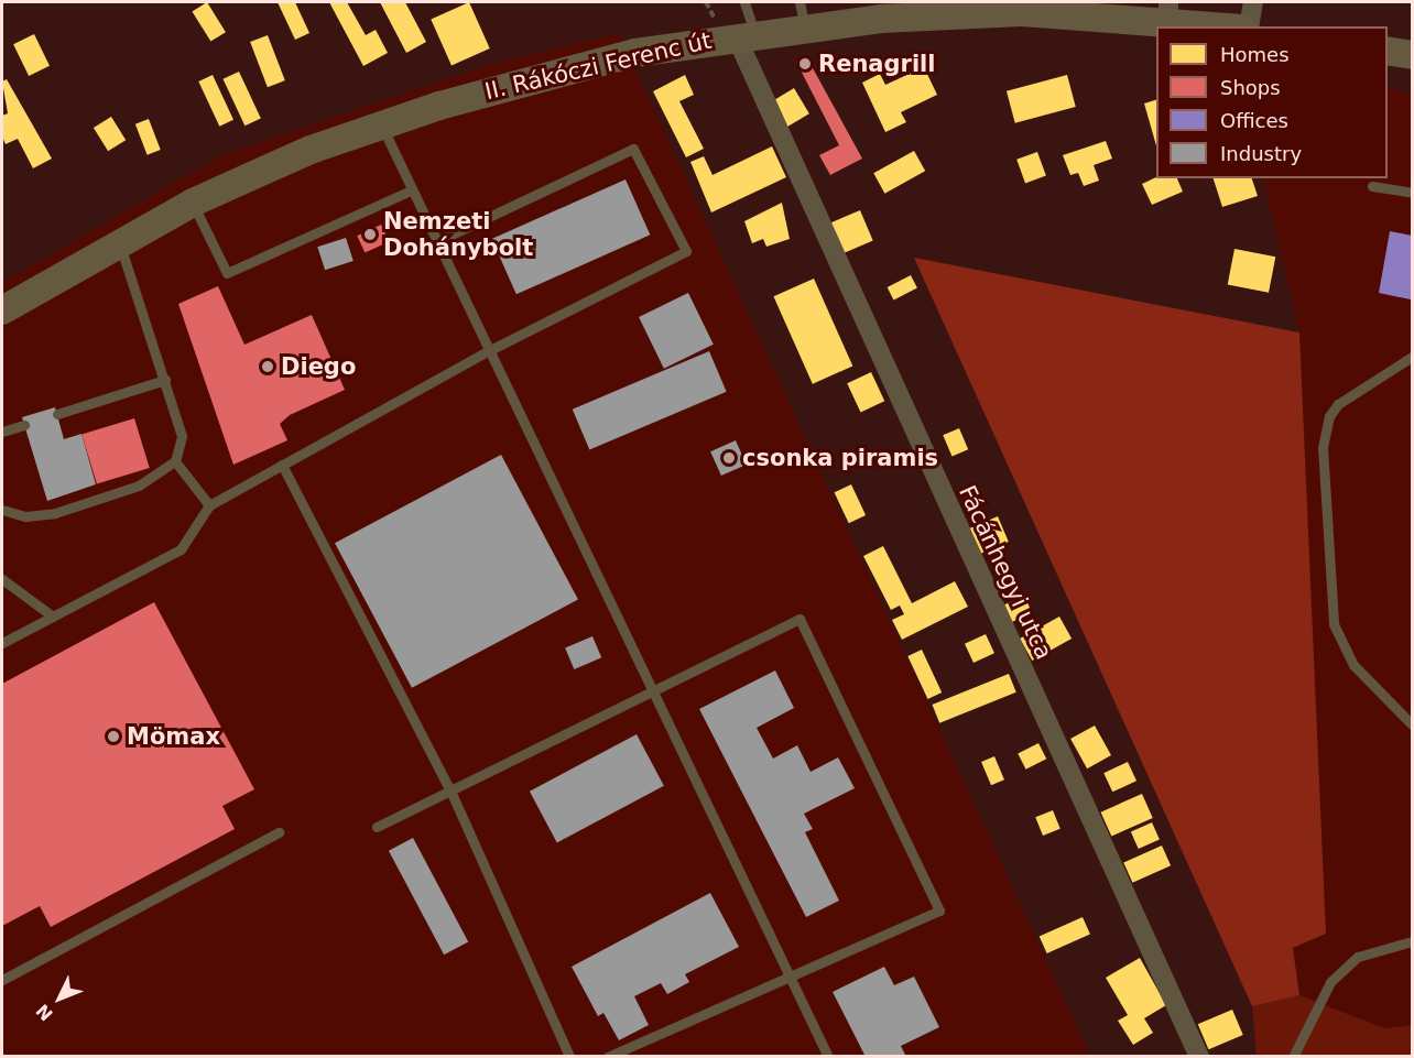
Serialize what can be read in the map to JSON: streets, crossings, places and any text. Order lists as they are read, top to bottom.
{
  "streets": {
    "main road": ["II. Rákóczi Ferenc út"],
    "street": ["Fácánhegyi utca"]
  },
  "crossings": [
    ["II. Rákóczi Ferenc út", "Fácánhegyi utca"]
  ],
  "places": [
    "Renagrill",
    "Nemzeti Dohánybolt",
    "Diego",
    "csonka piramis",
    "Mömax"
  ],
  "legend": [
    "Homes",
    "Shops",
    "Offices",
    "Industry"
  ],
  "north": "bottom left"
}
